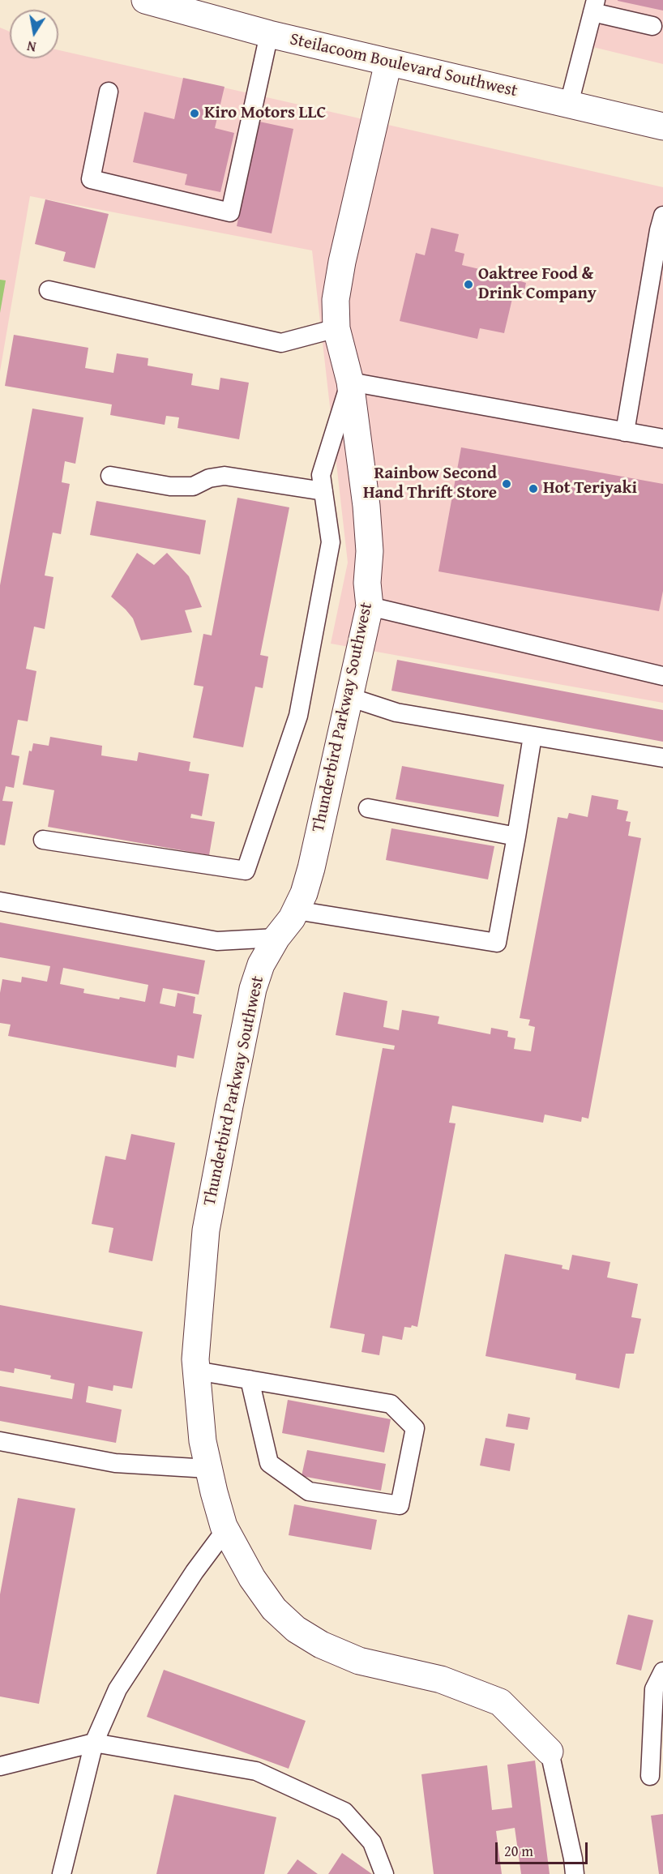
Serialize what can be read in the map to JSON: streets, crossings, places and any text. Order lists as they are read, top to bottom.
{
  "streets": {
    "street": ["Steilacoom Boulevard Southwest", "Thunderbird Parkway Southwest"]
  },
  "crossings": [
    ["Steilacoom Boulevard Southwest", "Thunderbird Parkway Southwest"]
  ],
  "places": [
    "Kiro Motors LLC",
    "Oaktree Food & Drink Company",
    "Rainbow Second Hand Thrift Store",
    "Hot Teriyaki"
  ],
  "scale_bar": "20 m",
  "north": "bottom"
}
